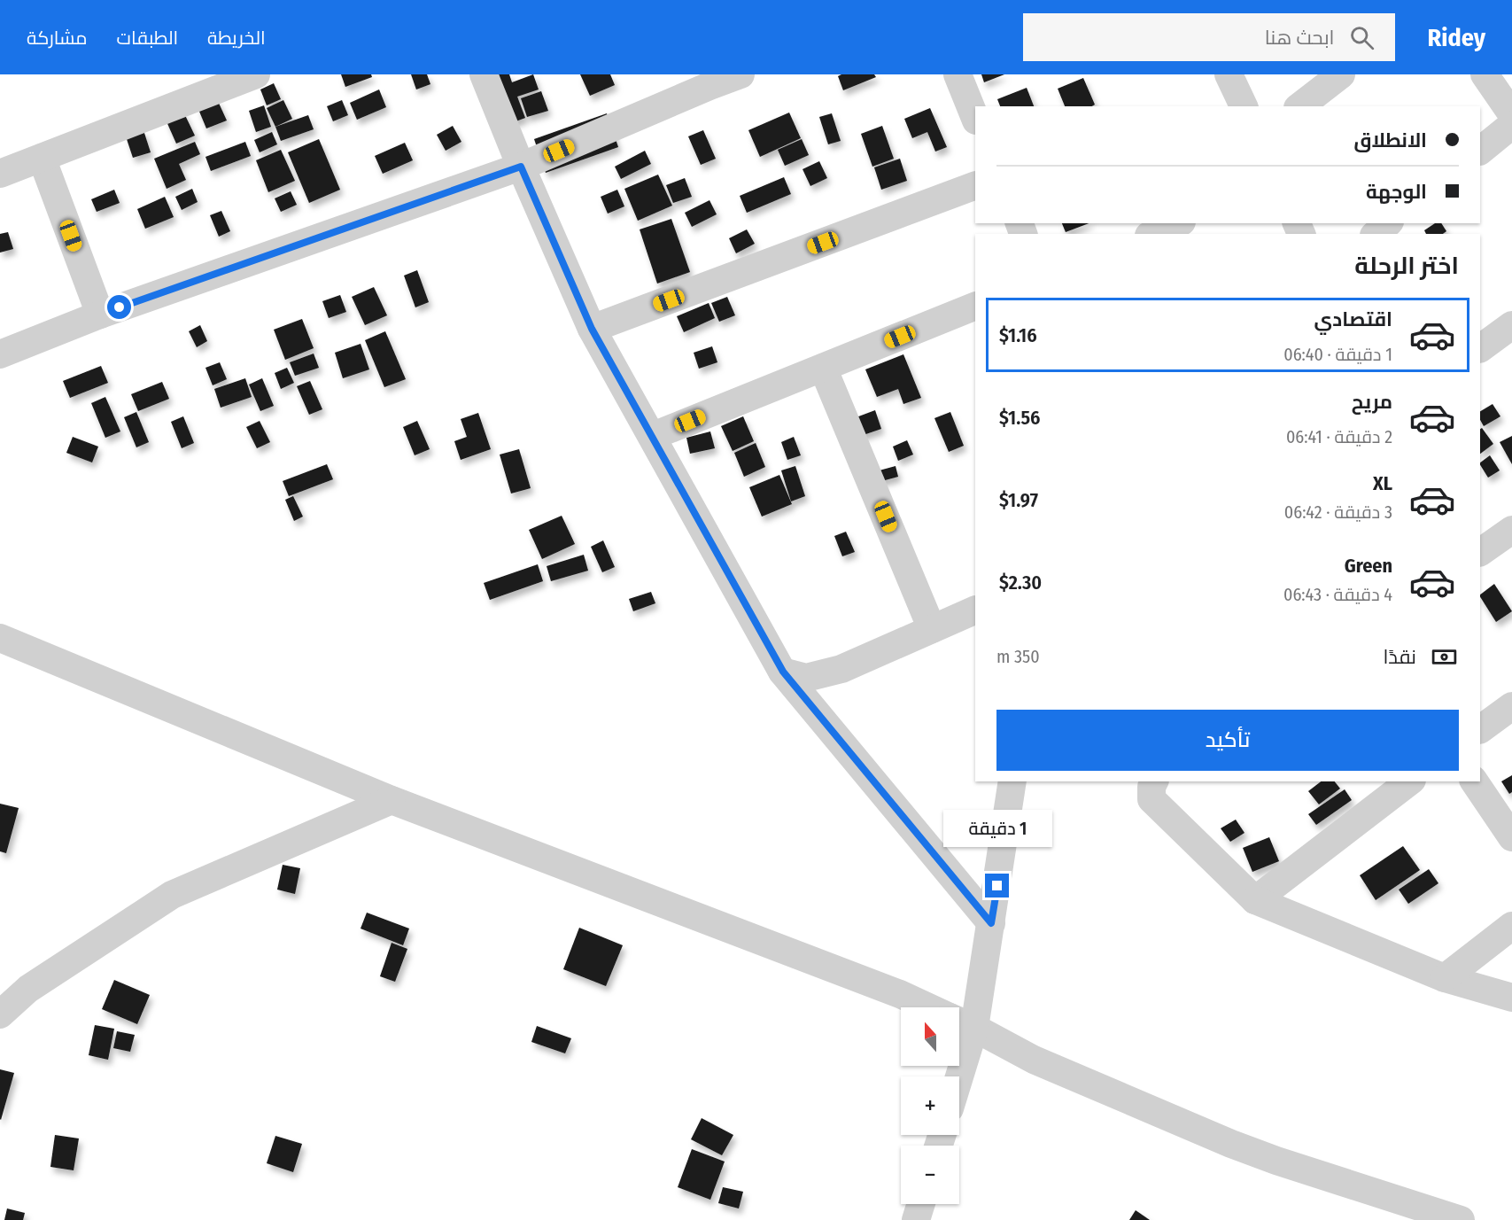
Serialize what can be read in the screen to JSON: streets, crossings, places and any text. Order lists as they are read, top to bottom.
{
  "north": "top",
  "page": {
    "header": "Ridey",
    "search": "ابحث هنا",
    "nav": ["الخريطة", "الطبقات", "مشاركة"],
    "banner": ["الانطلاق", "الوجهة"],
    "heading": "اختر الرحلة",
    "list": [
      {
        "name": "اقتصادي",
        "note": "1 دقيقة · 06:40",
        "value": "$1.16"
      },
      {
        "name": "مريح",
        "note": "2 دقيقة · 06:41",
        "value": "$1.56"
      },
      {
        "name": "XL",
        "note": "3 دقيقة · 06:42",
        "value": "$1.97"
      },
      {
        "name": "Green",
        "note": "4 دقيقة · 06:43",
        "value": "$2.30"
      }
    ],
    "pay": ["نقدًا", "350 m"],
    "buttons": "تأكيد",
    "bubble": "1 دقيقة",
    "map_buttons": ["+", "−"]
  }
}
